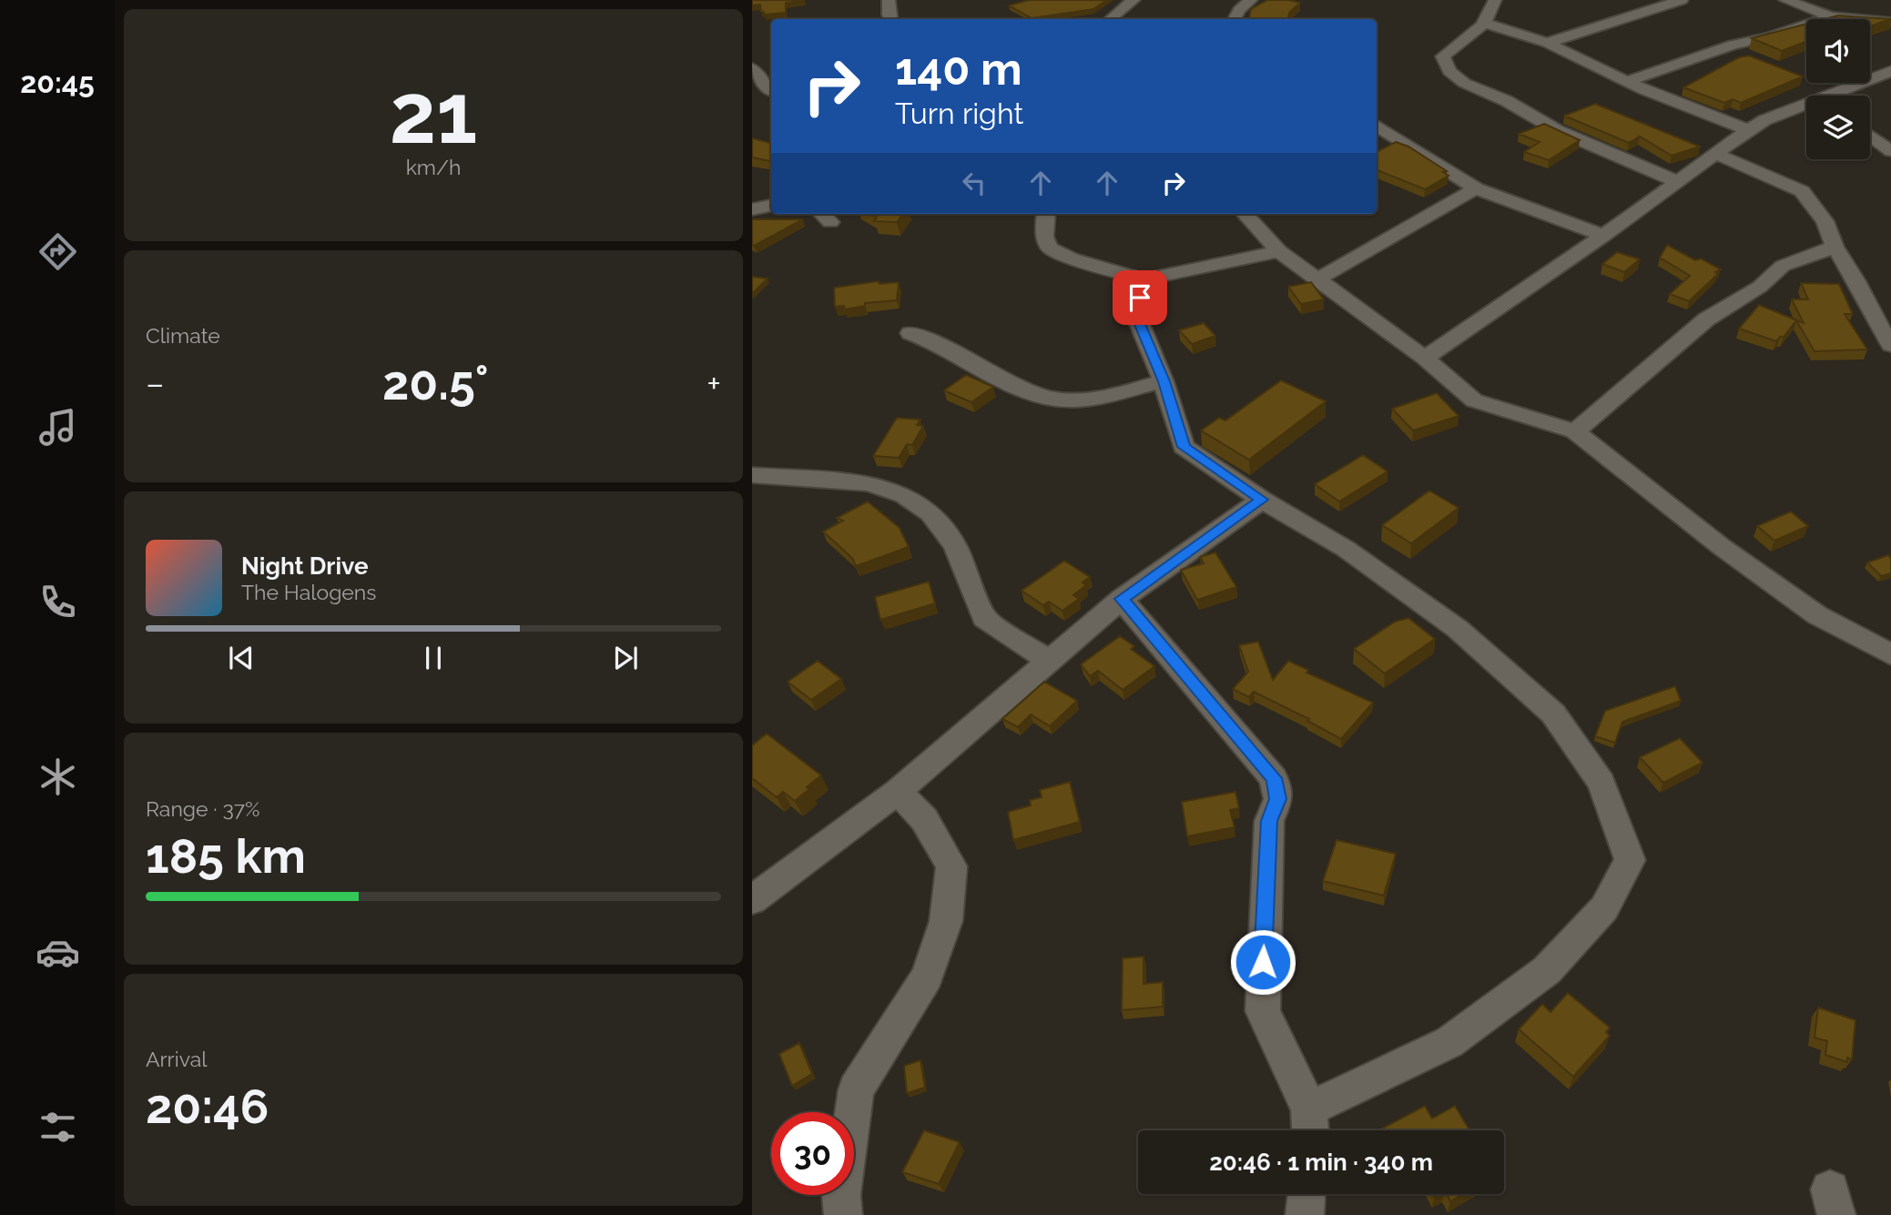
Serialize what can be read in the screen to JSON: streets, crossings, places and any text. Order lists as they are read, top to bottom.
{
  "page": {
    "tabs": "20:45",
    "tile": [
      ["21", "km/h"],
      "Climate",
      ["Range · 37%", "185 km"],
      ["Arrival", "20:46"]
    ],
    "turn": ["140 m", "Turn right"],
    "heat": ["−", "20.5°", "+"],
    "song": ["Night Drive", "The Halogens"],
    "limit": "30",
    "trip": "20:46 · 1 min · 340 m"
  }
}
